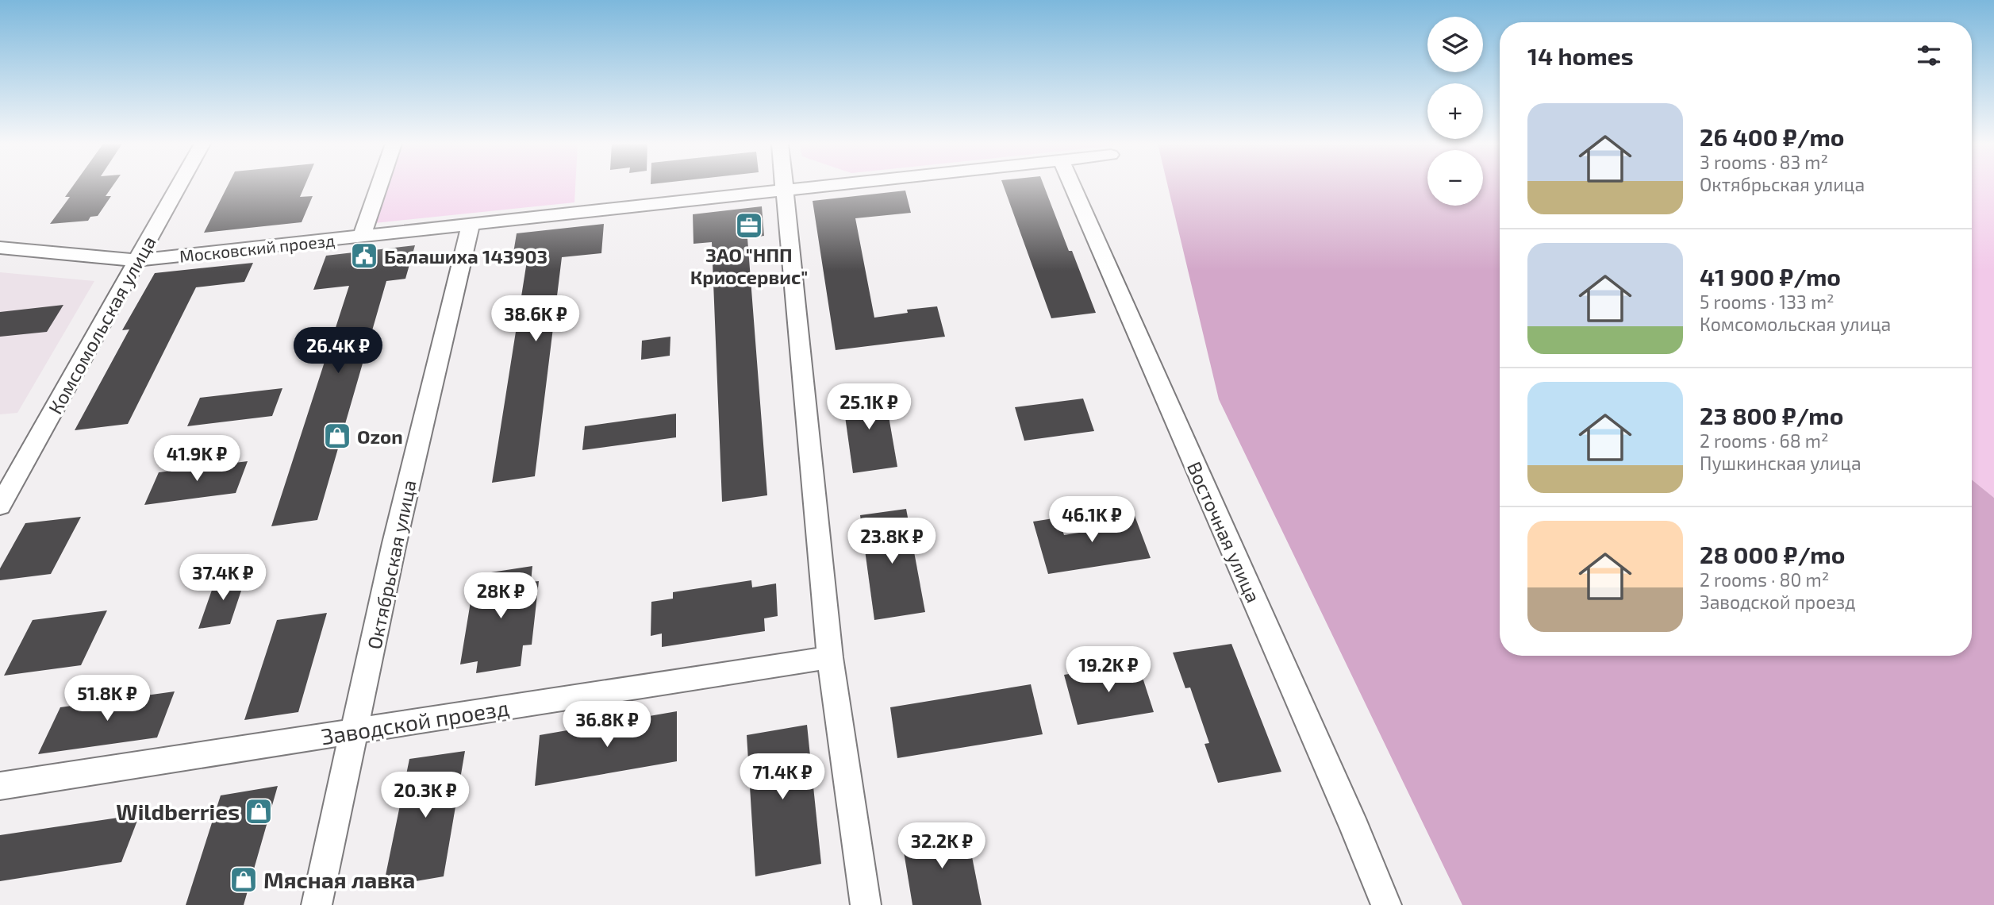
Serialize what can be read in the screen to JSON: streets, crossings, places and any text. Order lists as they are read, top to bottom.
{
  "streets": {
    "street": [
      "Московский проезд",
      "Комсомольская улица",
      "Восточная улица",
      "Октябрьская улица",
      "Заводской проезд"
    ]
  },
  "crossings": [
    ["Московский проезд", "Комсомольская улица"],
    ["Московский проезд", "Октябрьская улица"],
    ["Октябрьская улица", "Заводской проезд"]
  ],
  "places": {
    "office": ["ЗАО \"НПП Криосервис\""],
    "public building": ["Балашиха 143903"],
    "shop": ["Ozon", "Wildberries", "Мясная лавка"]
  },
  "page": {
    "map_buttons": ["+", "−"],
    "heading": "14 homes",
    "list": [
      {
        "name": "26 400 ₽/mo",
        "note": "3 rooms · 83 m² · Октябрьская улица"
      },
      {
        "name": "41 900 ₽/mo",
        "note": "5 rooms · 133 m² · Комсомольская улица"
      },
      {
        "name": "23 800 ₽/mo",
        "note": "2 rooms · 68 m² · Пушкинская улица"
      },
      {
        "name": "28 000 ₽/mo",
        "note": "2 rooms · 80 m² · Заводской проезд"
      }
    ],
    "price": [
      "38.6K ₽",
      "26.4K ₽",
      "25.1K ₽",
      "41.9K ₽",
      "46.1K ₽",
      "23.8K ₽",
      "37.4K ₽",
      "28K ₽",
      "19.2K ₽",
      "51.8K ₽",
      "36.8K ₽",
      "71.4K ₽",
      "20.3K ₽",
      "32.2K ₽"
    ]
  }
}
